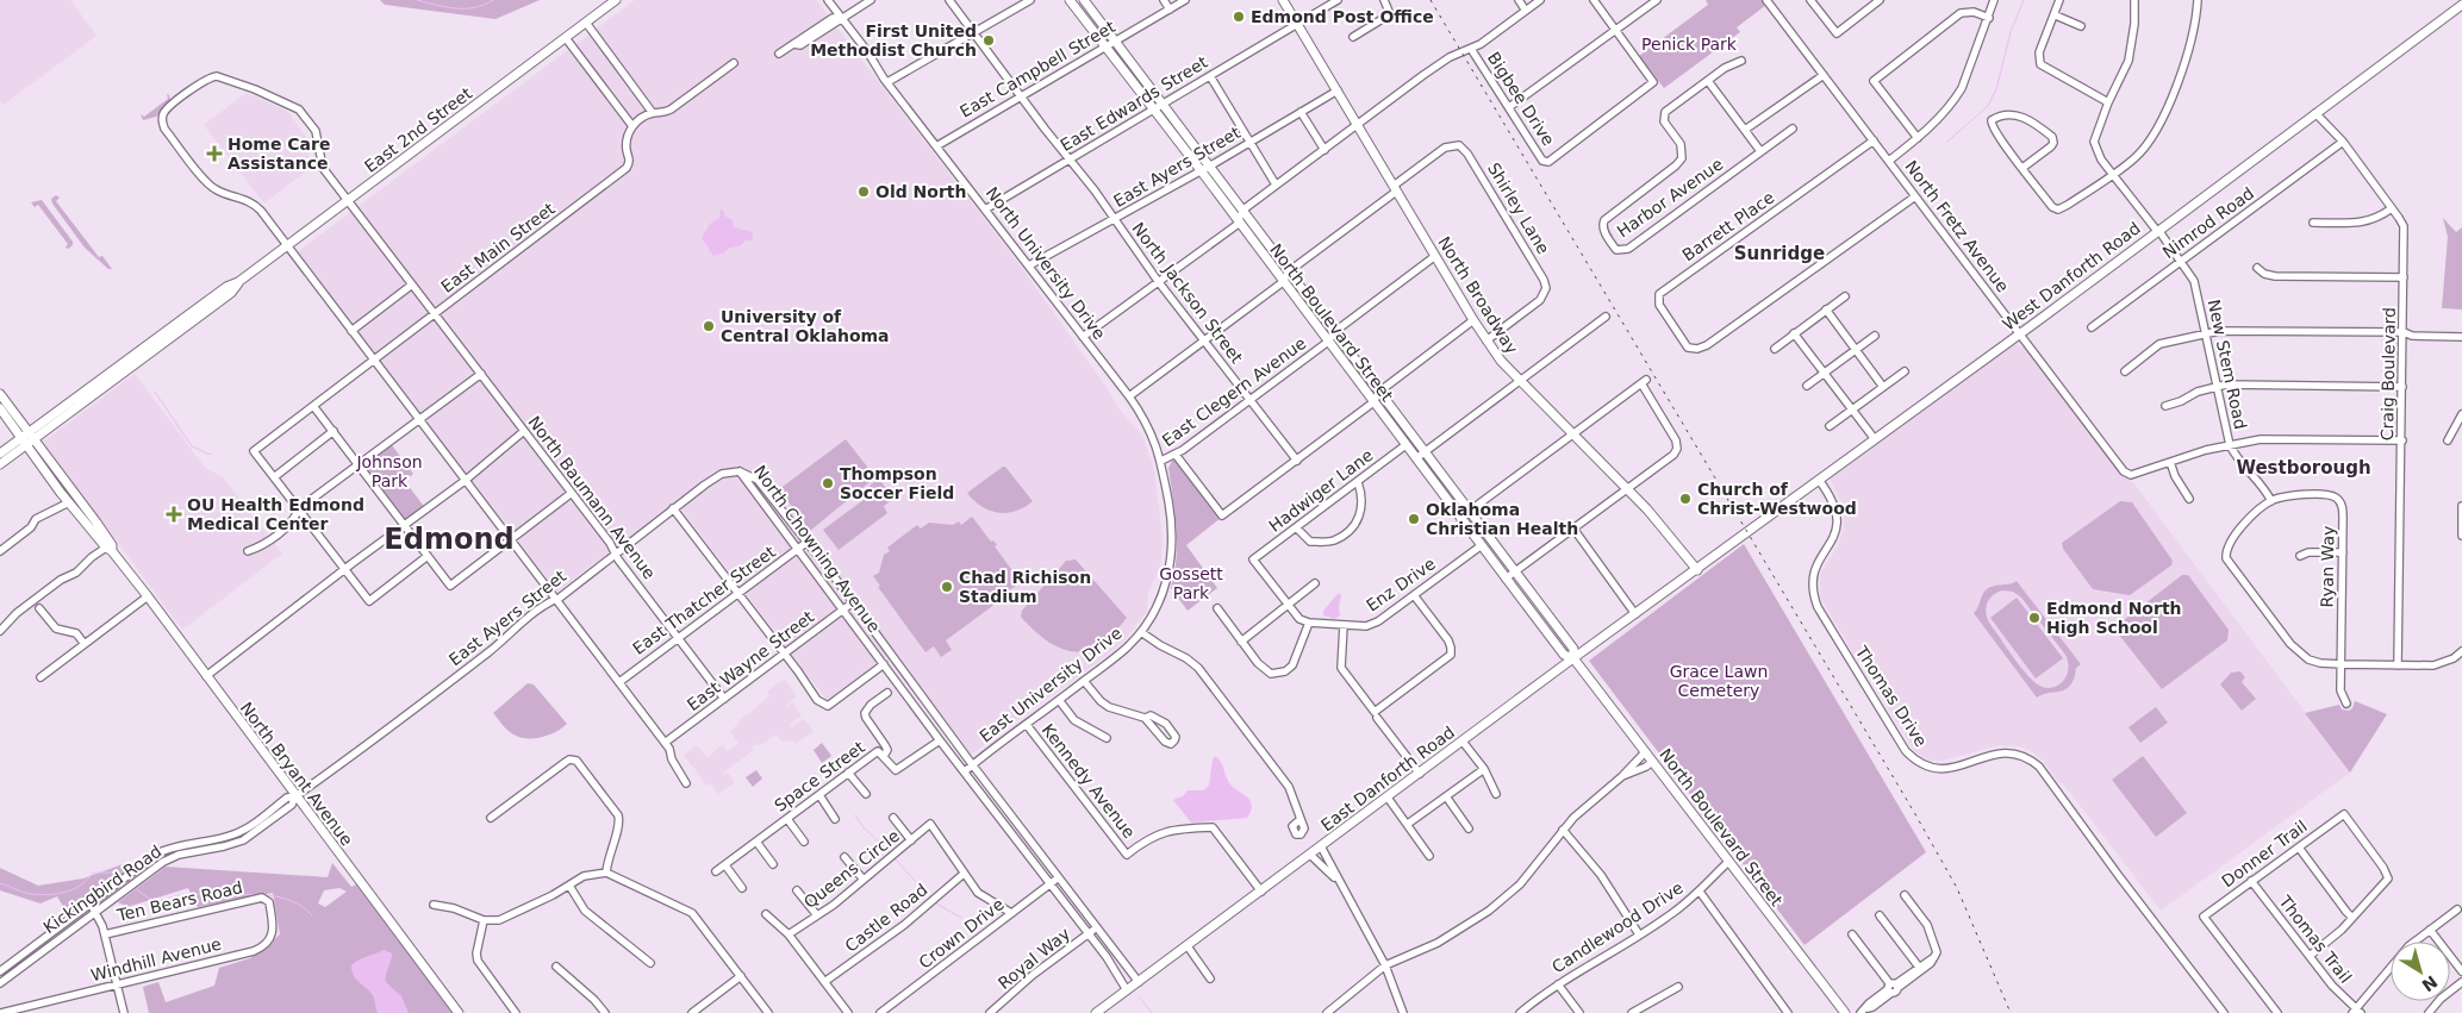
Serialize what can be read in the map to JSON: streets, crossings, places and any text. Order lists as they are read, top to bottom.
{
  "streets": {
    "main road": [
      "East 2nd Street",
      "West Danforth Road",
      "North Broadway",
      "North Boulevard Street",
      "North Bryant Avenue",
      "East Danforth Road"
    ],
    "street": [
      "East Campbell Street",
      "Bigbee Drive",
      "East Edwards Street",
      "East Ayers Street",
      "Harbor Avenue",
      "Shirley Lane",
      "Nimrod Road",
      "Barrett Place",
      "North Fretz Avenue",
      "East Main Street",
      "North University Drive",
      "North Jackson Street",
      "New Stem Road",
      "Craig Boulevard",
      "East Clegern Avenue",
      "Hadwiger Lane",
      "North Baumann Avenue",
      "North Chowning Avenue",
      "Ryan Way",
      "Enz Drive",
      "East Thatcher Street",
      "East Wayne Street",
      "East University Drive",
      "Thomas Drive",
      "Space Street",
      "Kennedy Avenue",
      "Donner Trail",
      "Queens Circle",
      "Kickingbird Road",
      "Ten Bears Road",
      "Castle Road",
      "Candlewood Drive",
      "Crown Drive",
      "Thomas Trail",
      "Royal Way",
      "Windhill Avenue"
    ]
  },
  "crossings": [
    ["East Campbell Street", "North University Drive"],
    ["East Campbell Street", "North Jackson Street"],
    ["East Campbell Street", "North Boulevard Street"],
    ["East Edwards Street", "North University Drive"],
    ["East Edwards Street", "North Jackson Street"],
    ["East Edwards Street", "North Broadway"],
    ["East Edwards Street", "North Boulevard Street"],
    ["East 2nd Street", "North Baumann Avenue"],
    ["East Ayers Street", "North University Drive"],
    ["East Ayers Street", "North Jackson Street"],
    ["East Ayers Street", "North Broadway"],
    ["East Ayers Street", "North Boulevard Street"],
    ["East Ayers Street", "North Baumann Avenue"],
    ["East Ayers Street", "North Chowning Avenue"],
    ["East Ayers Street", "North Bryant Avenue"],
    ["East Ayers Street", "Kickingbird Road"],
    ["Shirley Lane", "North Broadway"],
    ["Nimrod Road", "New Stem Road"],
    ["Nimrod Road", "Craig Boulevard"],
    ["Barrett Place", "North Fretz Avenue"],
    ["North Fretz Avenue", "West Danforth Road"],
    ["East Main Street", "North Baumann Avenue"],
    ["North University Drive", "East Clegern Avenue"],
    ["North University Drive", "East University Drive"],
    ["West Danforth Road", "North Broadway"],
    ["West Danforth Road", "New Stem Road"],
    ["West Danforth Road", "Craig Boulevard"],
    ["West Danforth Road", "Thomas Drive"],
    ["West Danforth Road", "East Danforth Road"],
    ["North Jackson Street", "East Clegern Avenue"],
    ["North Broadway", "East Clegern Avenue"],
    ["North Broadway", "East Danforth Road"],
    ["North Boulevard Street", "East Clegern Avenue"],
    ["North Boulevard Street", "Hadwiger Lane"],
    ["North Boulevard Street", "Enz Drive"],
    ["North Boulevard Street", "East Danforth Road"],
    ["North Boulevard Street", "Candlewood Drive"],
    ["New Stem Road", "Ryan Way"],
    ["Hadwiger Lane", "Enz Drive"],
    ["North Baumann Avenue", "East Thatcher Street"],
    ["North Baumann Avenue", "East Wayne Street"],
    ["North Chowning Avenue", "East Thatcher Street"],
    ["North Chowning Avenue", "East Wayne Street"],
    ["North Chowning Avenue", "East University Drive"],
    ["North Chowning Avenue", "Space Street"],
    ["North Chowning Avenue", "East Danforth Road"],
    ["North Chowning Avenue", "Crown Drive"],
    ["North Chowning Avenue", "Royal Way"],
    ["East University Drive", "Kennedy Avenue"],
    ["North Bryant Avenue", "Kickingbird Road"],
    ["East Danforth Road", "Kennedy Avenue"],
    ["Donner Trail", "Thomas Trail"],
    ["Queens Circle", "Castle Road"],
    ["Ten Bears Road", "Windhill Avenue"]
  ],
  "districts": ["Sunridge", "Westborough", "Edmond"],
  "parks": [
    "Penick Park",
    "Johnson Park",
    "Gossett Park",
    "Grace Lawn Cemetery"
  ],
  "places": {
    "other": [
      "Edmond Post Office",
      "First United Methodist Church",
      "Old North",
      "University of Central Oklahoma",
      "Thompson Soccer Field",
      "Church of Christ-Westwood",
      "Oklahoma Christian Health",
      "Chad Richison Stadium",
      "Edmond North High School"
    ],
    "health": ["Home Care Assistance", "OU Health Edmond Medical Center"]
  },
  "north": "bottom right"
}
